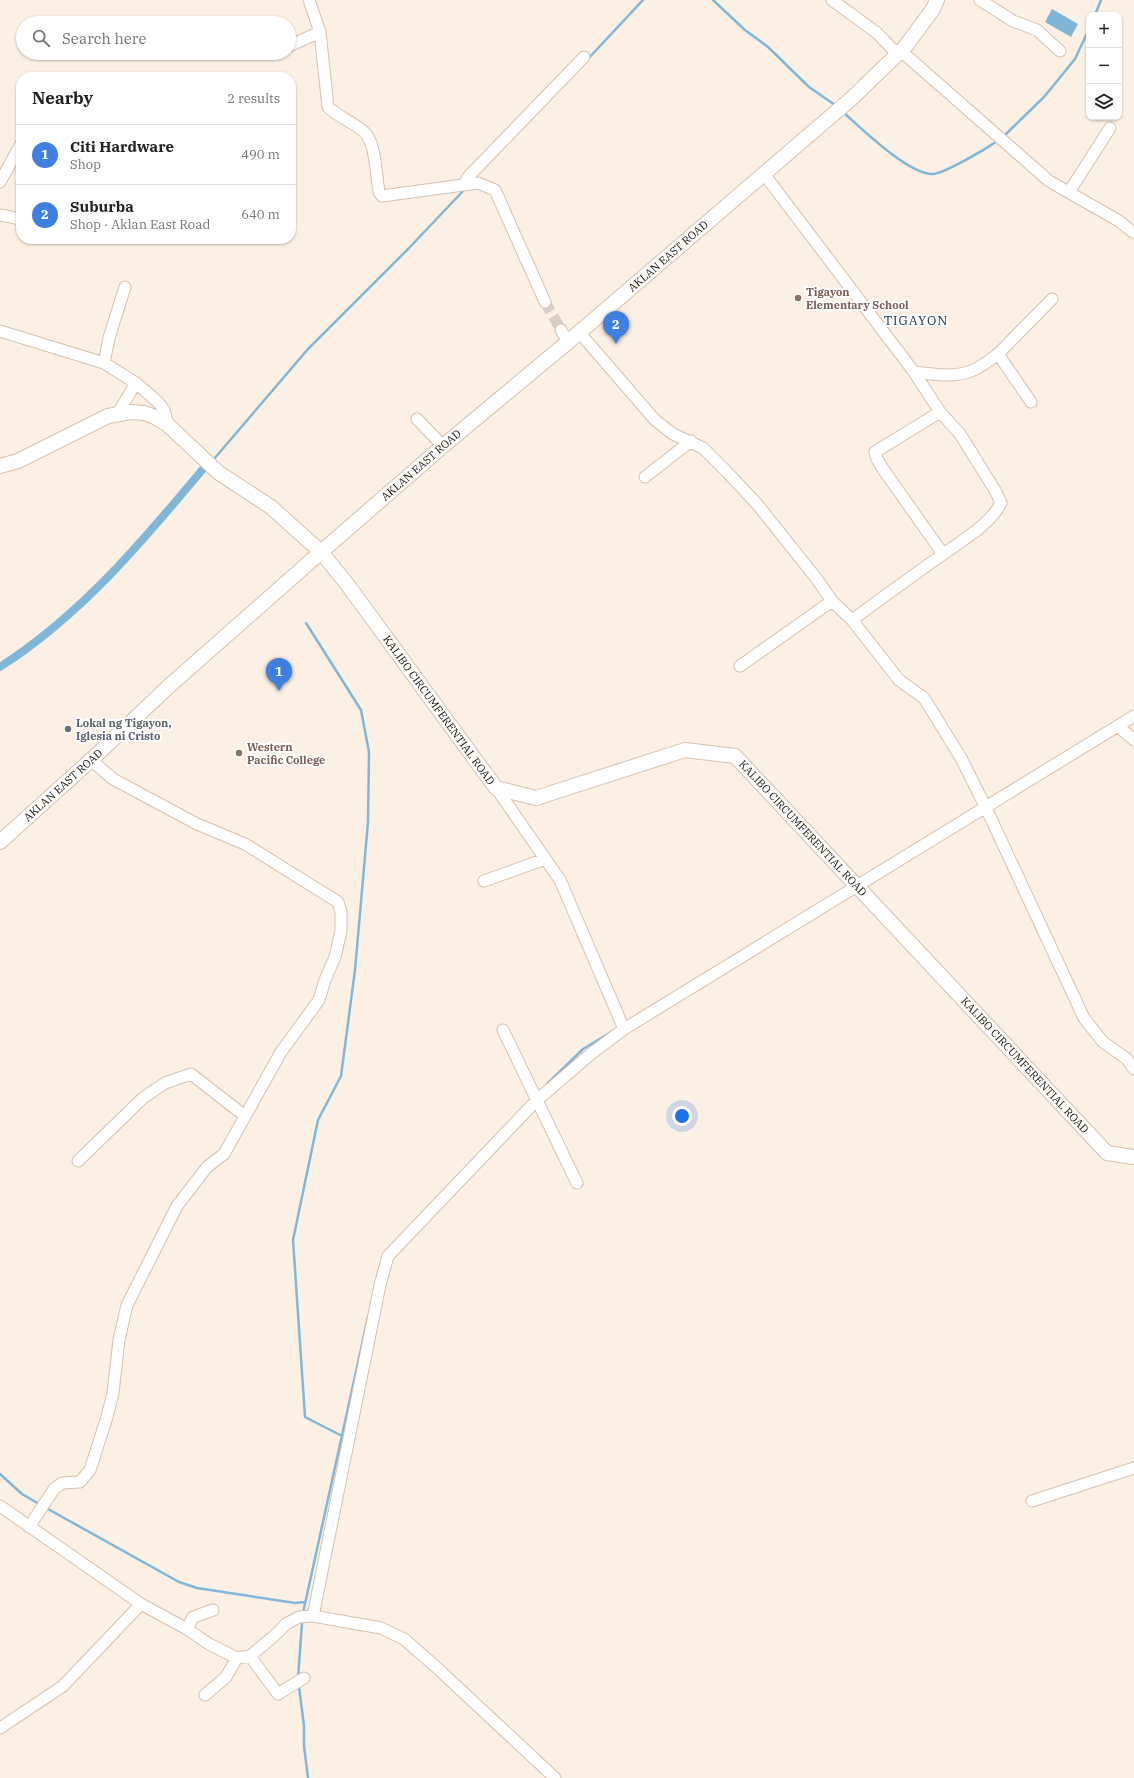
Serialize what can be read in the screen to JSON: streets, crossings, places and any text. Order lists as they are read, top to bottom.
{
  "streets": {
    "main road": ["AKLAN EAST ROAD", "KALIBO CIRCUMFERENTIAL ROAD"]
  },
  "crossings": [
    ["AKLAN EAST ROAD", "KALIBO CIRCUMFERENTIAL ROAD"]
  ],
  "districts": ["TIGAYON"],
  "places": ["Tigayon Elementary School", "Lokal ng Tigayon, Iglesia ni Cristo", "Western Pacific College"],
  "page": {
    "map_buttons": ["+", "−"],
    "search": "Search here",
    "heading": ["Nearby", "2 results"],
    "list": [
      {
        "mark": "1",
        "name": "Citi Hardware",
        "note": "Shop",
        "value": "490 m"
      },
      {
        "mark": "2",
        "name": "Suburba",
        "note": "Shop · Aklan East Road",
        "value": "640 m"
      }
    ],
    "pins": ["2", "1"]
  }
}
